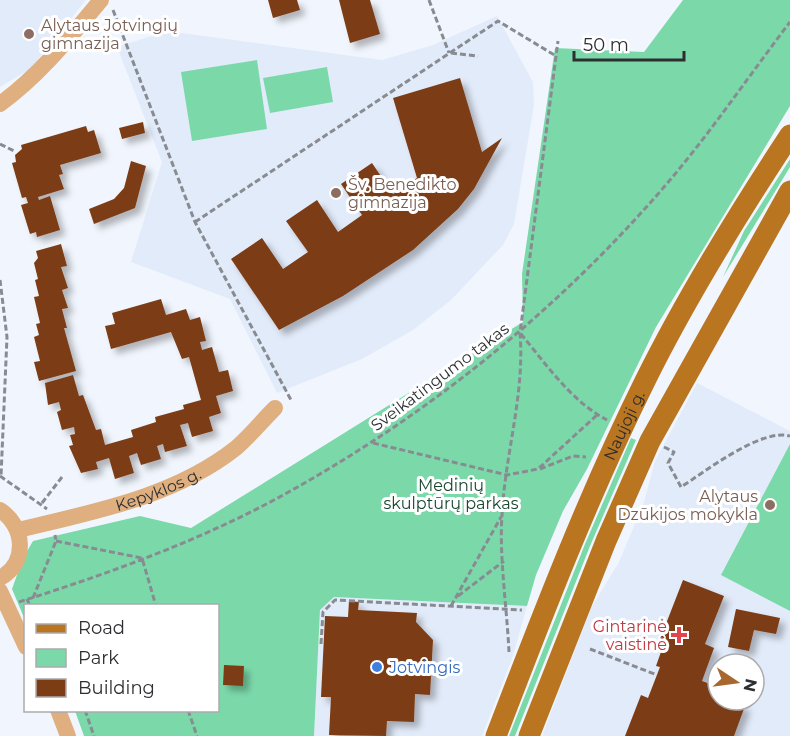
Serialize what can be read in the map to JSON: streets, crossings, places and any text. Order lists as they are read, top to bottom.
{
  "streets": {
    "main road": ["Naujoji g."],
    "street": ["Kepyklos g."],
    "path": ["Sveikatingumo takas"]
  },
  "parks": ["Medinių skulptūrų parkas"],
  "places": {
    "other": [
      "Alytaus Jotvingių gimnazija",
      "Šv. Benedikto gimnazija",
      "Alytaus Dzūkijos mokykla",
      "Jotvingis"
    ],
    "health": ["Gintarinė vaistinė"]
  },
  "legend": ["Road", "Park", "Building"],
  "scale_bar": "50 m",
  "north": "right"
}
